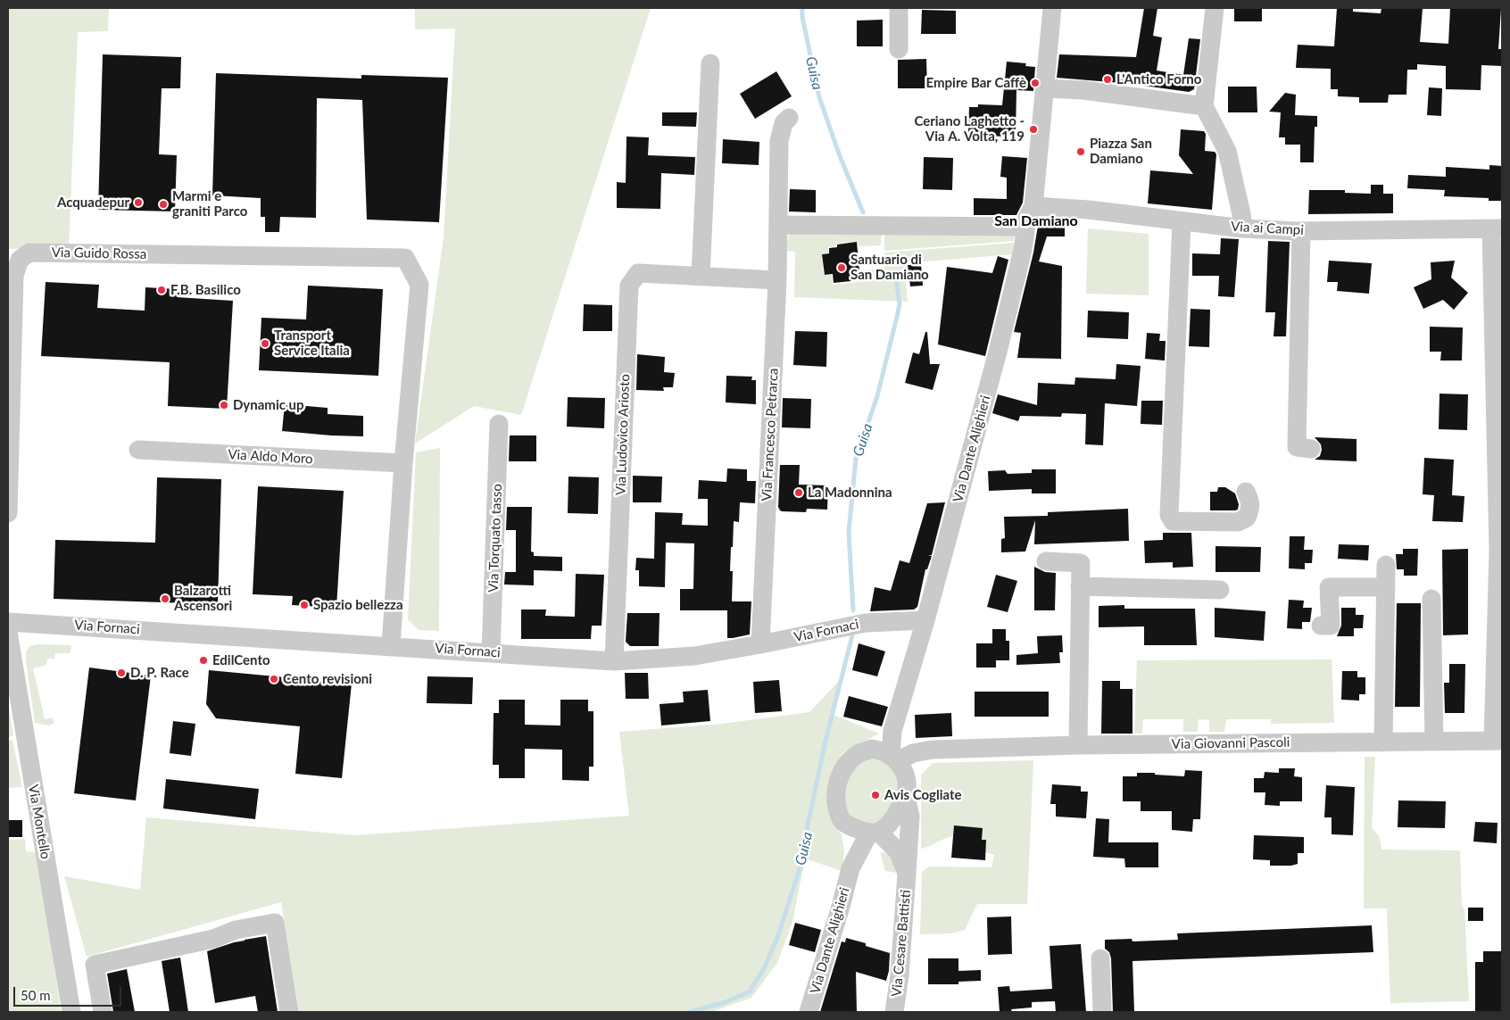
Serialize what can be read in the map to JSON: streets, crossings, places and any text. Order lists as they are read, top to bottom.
{
  "streets": {
    "street": [
      "Via ai Campi",
      "Via Guido Rossa",
      "Via Ludovico Ariosto",
      "Via Francesco Petrarca",
      "Via Dante Alighieri",
      "Via Aldo Moro",
      "Via Torquato tasso",
      "Via Fornaci",
      "Via Giovanni Pascoli",
      "Via Montello",
      "Via Cesare Battisti"
    ]
  },
  "crossings": [
    ["Via ai Campi", "Via Dante Alighieri"],
    ["Via Guido Rossa", "Via Aldo Moro"],
    ["Via Ludovico Ariosto", "Via Francesco Petrarca"],
    ["Via Ludovico Ariosto", "Via Fornaci"],
    ["Via Francesco Petrarca", "Via Fornaci"],
    ["Via Dante Alighieri", "Via Fornaci"],
    ["Via Dante Alighieri", "Via Giovanni Pascoli"],
    ["Via Dante Alighieri", "Via Cesare Battisti"],
    ["Via Torquato tasso", "Via Fornaci"],
    ["Via Giovanni Pascoli", "Via Cesare Battisti"]
  ],
  "districts": ["San Damiano"],
  "water": ["Guisa"],
  "places": [
    "L'Antico Forno",
    "Empire Bar Caffè",
    "Ceriano Laghetto - Via A. Volta, 119",
    "Piazza San Damiano",
    "Acquadepur",
    "Marmi e graniti Parco",
    "Santuario di San Damiano",
    "F.B. Basilico",
    "Transport Service Italia",
    "Dynamic up",
    "La Madonnina",
    "Balzarotti Ascensori",
    "Spazio bellezza",
    "EdilCento",
    "D. P. Race",
    "Cento revisioni",
    "Avis Cogliate"
  ],
  "scale_bar": "50 m"
}
